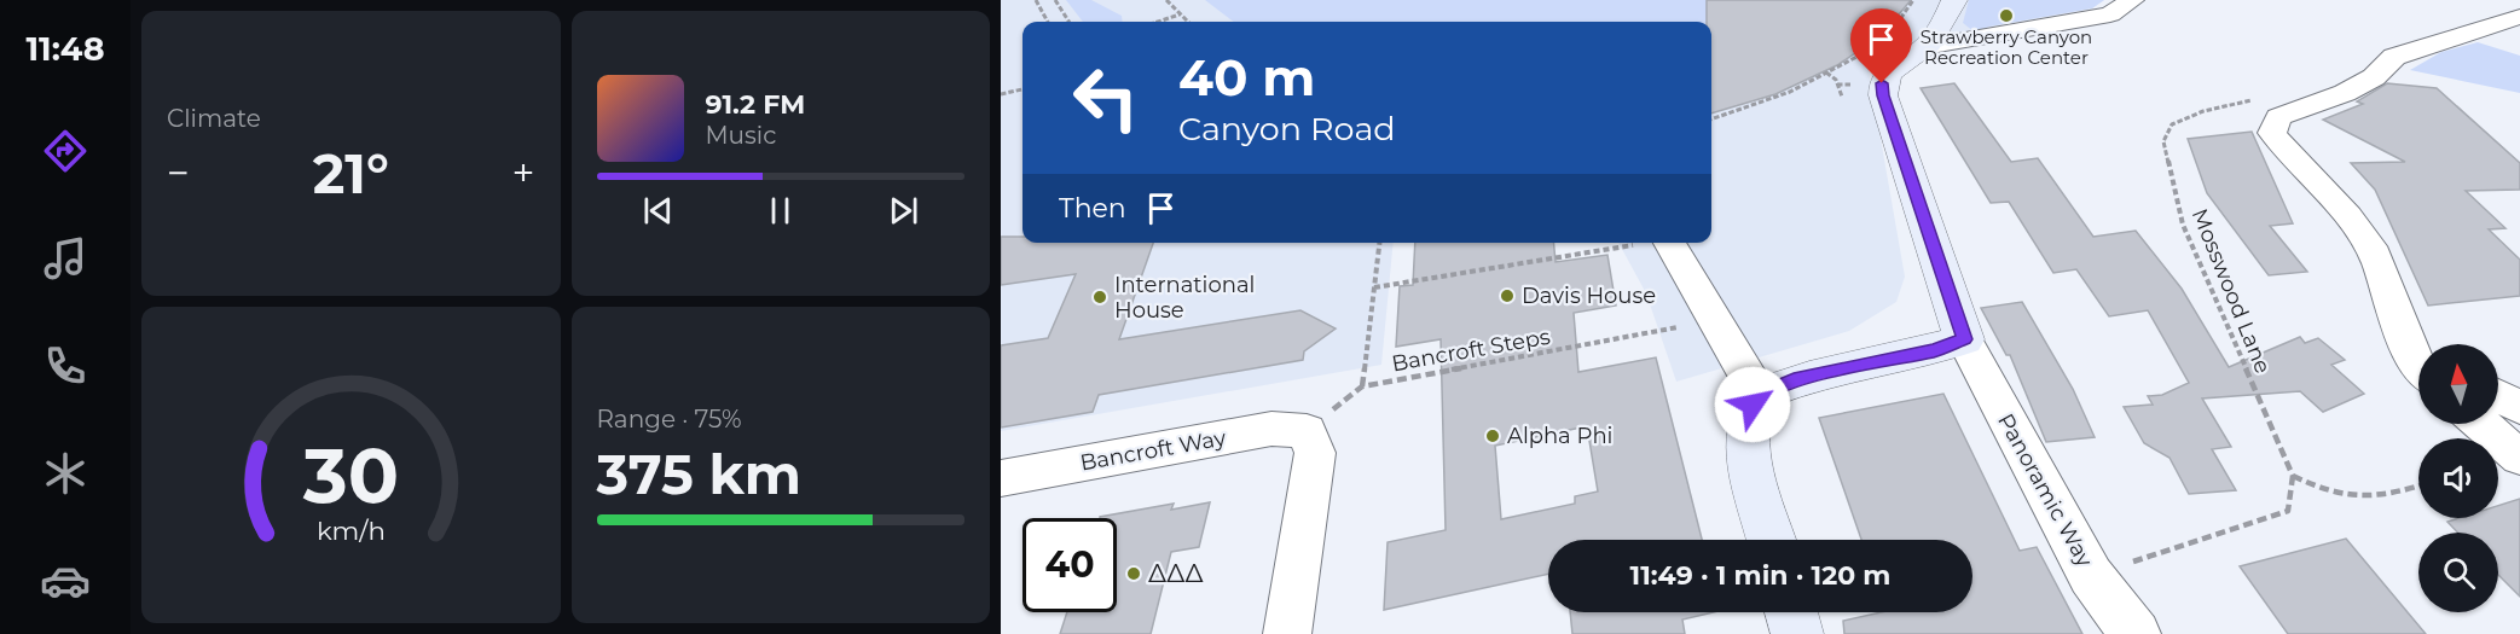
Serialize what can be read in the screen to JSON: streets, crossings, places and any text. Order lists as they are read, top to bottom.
{
  "streets": {
    "street": ["Bancroft Way", "Panoramic Way"],
    "path": ["Mosswood Lane", "Bancroft Steps"]
  },
  "crossings": [
    ["Bancroft Steps", "Bancroft Way"]
  ],
  "places": [
    "Strawberry Canyon Recreation Center",
    "Davis House",
    "International House",
    "Alpha Phi",
    "ΔΔΔ"
  ],
  "north": "top",
  "page": {
    "tabs": "11:48",
    "tile": [
      "Climate",
      ["Range · 75%", "375 km"]
    ],
    "turn": ["40 m", "Canyon Road"],
    "song": ["91.2 FM", "Music"],
    "heat": ["−", "21°", "+"],
    "then": "Then",
    "limit": "40",
    "trip": "11:49 · 1 min · 120 m",
    "gauge": ["30", "km/h"]
  }
}
